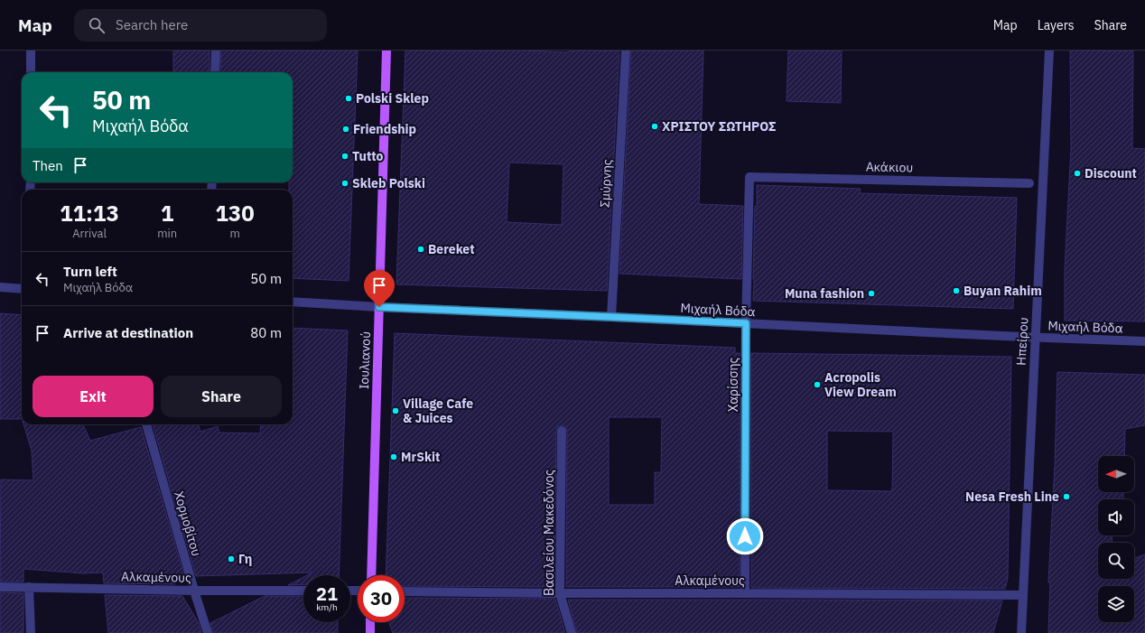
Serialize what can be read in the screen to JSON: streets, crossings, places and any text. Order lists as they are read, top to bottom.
{
  "streets": {
    "main road": ["Ιουλιανού"],
    "street": [
      "Ακάκιου",
      "Σμύρνης",
      "Μιχαήλ Βόδα",
      "Ηπείρου",
      "Χαρίσσης",
      "Χορμοβίτου",
      "Βασιλείου Μακεδόνος",
      "Αλκαμένους"
    ]
  },
  "crossings": [
    ["Ακάκιου", "Χαρίσσης"],
    ["Σμύρνης", "Μιχαήλ Βόδα"],
    ["Μιχαήλ Βόδα", "Ηπείρου"],
    ["Μιχαήλ Βόδα", "Ιουλιανού"],
    ["Μιχαήλ Βόδα", "Χαρίσσης"],
    ["Ηπείρου", "Αλκαμένους"],
    ["Χαρίσσης", "Αλκαμένους"],
    ["Χορμοβίτου", "Αλκαμένους"],
    ["Βασιλείου Μακεδόνος", "Αλκαμένους"]
  ],
  "places": [
    "Polski Sklep",
    "ΧΡΙΣΤΟΥ ΣΩΤΗΡΟΣ",
    "Friendship",
    "Tutto",
    "Discount",
    "Skleb Polski",
    "Bereket",
    "Buyan Rahim",
    "Muna fashion",
    "Acropolis View Dream",
    "Village Cafe & Juices",
    "MrSkit",
    "Nesa Fresh Line",
    "Γη"
  ],
  "north": "left",
  "page": {
    "header": "Map",
    "search": "Search here",
    "nav": ["Map", "Layers", "Share"],
    "turn": ["50 m", "Μιχαήλ Βόδα"],
    "then": "Then",
    "eta": [
      "11:13",
      "Arrival",
      "1",
      "min",
      "130",
      "m"
    ],
    "list": [
      {
        "name": "Turn left",
        "note": "Μιχαήλ Βόδα",
        "value": "50 m"
      },
      {
        "name": "Arrive at destination",
        "value": "80 m"
      }
    ],
    "buttons": ["Exit", "Share"],
    "speed": "21 km/h",
    "limit": "30"
  }
}
